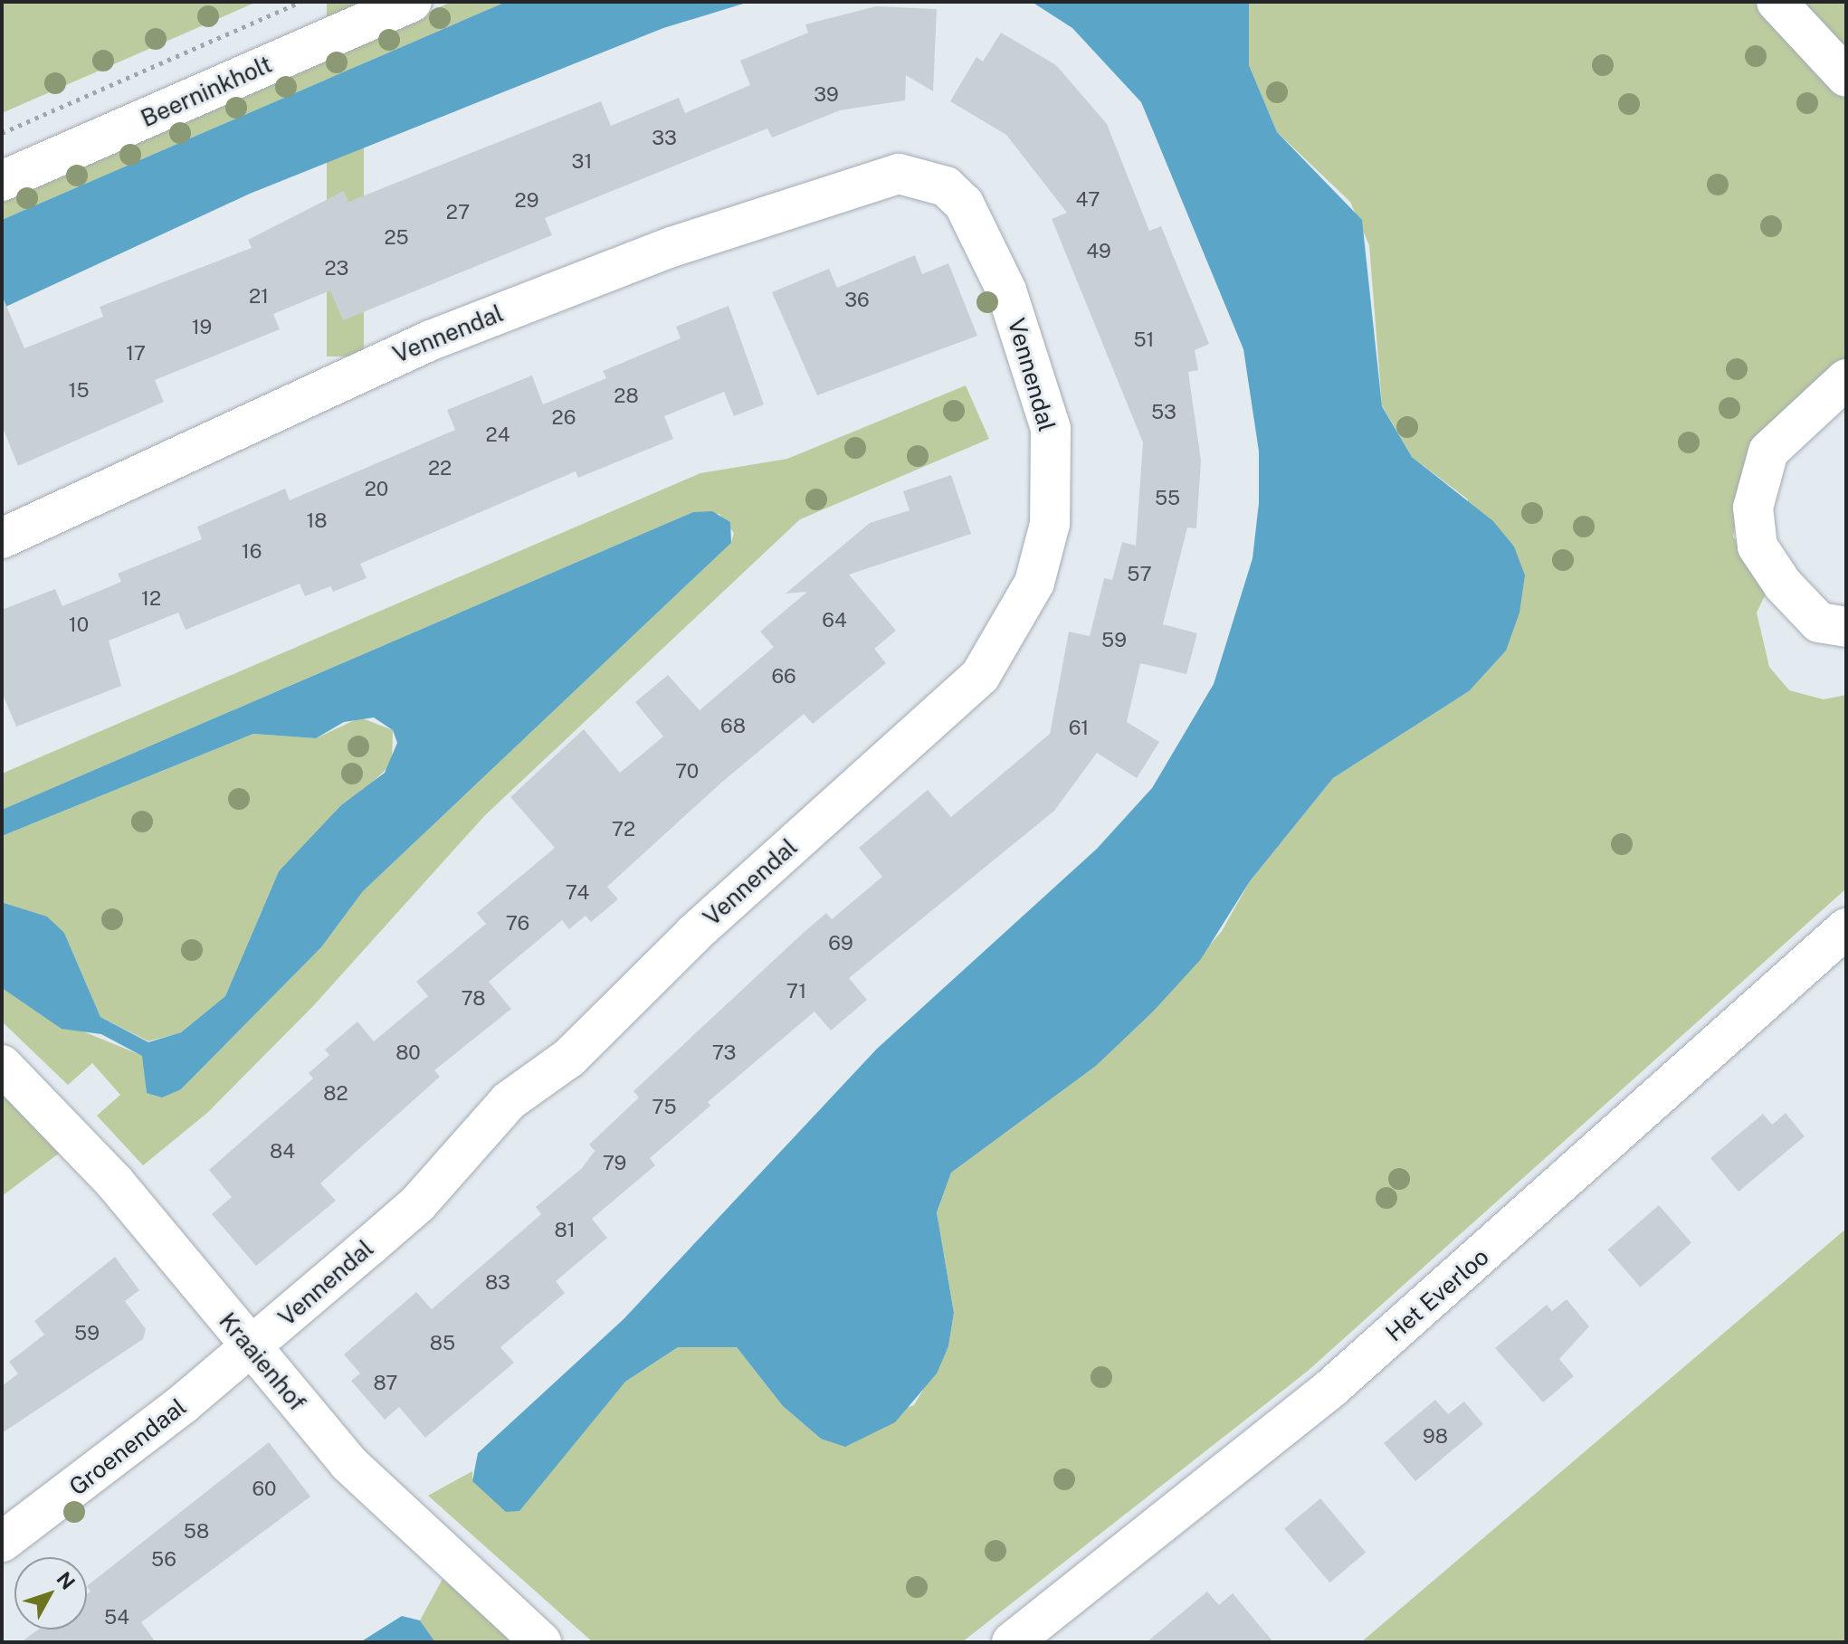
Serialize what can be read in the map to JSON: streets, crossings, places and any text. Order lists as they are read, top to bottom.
{
  "streets": {
    "street": [
      "Beerninkholt",
      "Vennendal",
      "Het Everloo",
      "Kraaienhof",
      "Groenendaal"
    ]
  },
  "crossings": [
    ["Vennendal", "Kraaienhof"],
    ["Vennendal", "Groenendaal"],
    ["Kraaienhof", "Groenendaal"]
  ],
  "house_numbers": [
    "39",
    "33",
    "31",
    "47",
    "29",
    "27",
    "25",
    "49",
    "23",
    "21",
    "36",
    "19",
    "51",
    "17",
    "15",
    "28",
    "53",
    "26",
    "24",
    "22",
    "20",
    "55",
    "18",
    "16",
    "57",
    "12",
    "64",
    "10",
    "59",
    "66",
    "68",
    "61",
    "70",
    "72",
    "74",
    "76",
    "69",
    "71",
    "78",
    "80",
    "73",
    "82",
    "75",
    "84",
    "79",
    "81",
    "83",
    "59",
    "85",
    "87",
    "98",
    "60",
    "58",
    "56",
    "54"
  ],
  "north": "top right"
}
